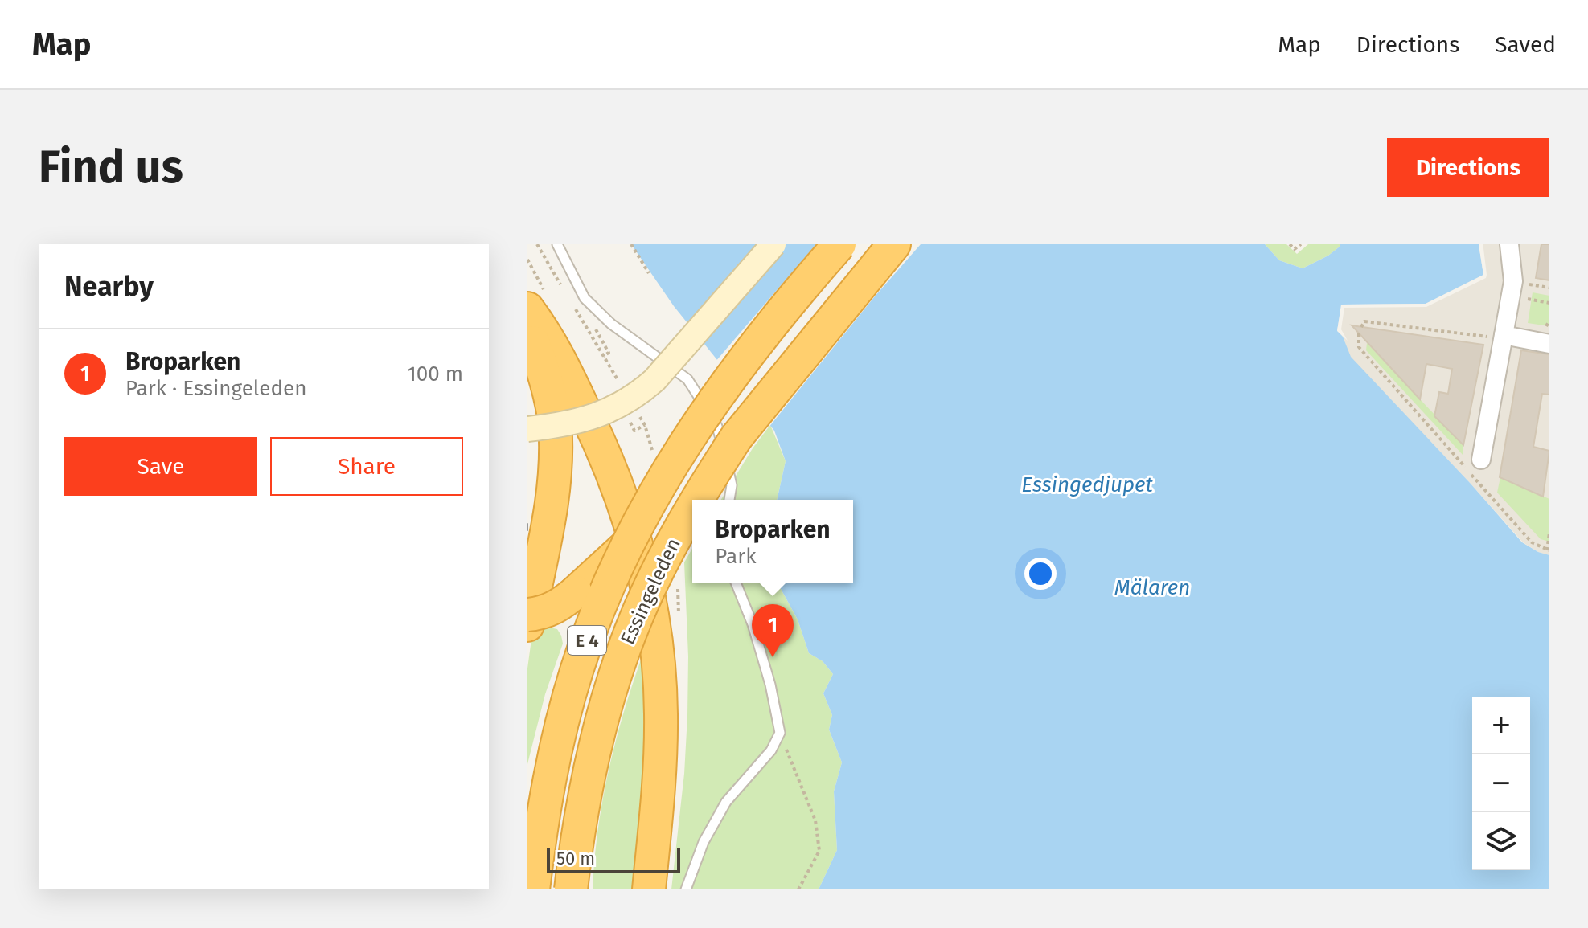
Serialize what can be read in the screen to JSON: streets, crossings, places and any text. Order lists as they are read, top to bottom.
{
  "streets": {
    "highway": ["Essingeleden", "E 4"]
  },
  "water": ["Essingedjupet", "Mälaren"],
  "scale_bar": "50 m",
  "page": {
    "header": "Map",
    "nav": ["Map", "Directions", "Saved"],
    "buttons": [
      "Directions",
      ["Save", "Share"]
    ],
    "title": "Find us",
    "heading": "Nearby",
    "list": [
      {
        "mark": "1",
        "name": "Broparken",
        "note": "Park · Essingeleden",
        "value": "100 m"
      }
    ],
    "popup": ["Broparken", "Park"],
    "pins": "1",
    "map_buttons": ["+", "−"],
    "scale": "50 m"
  }
}
